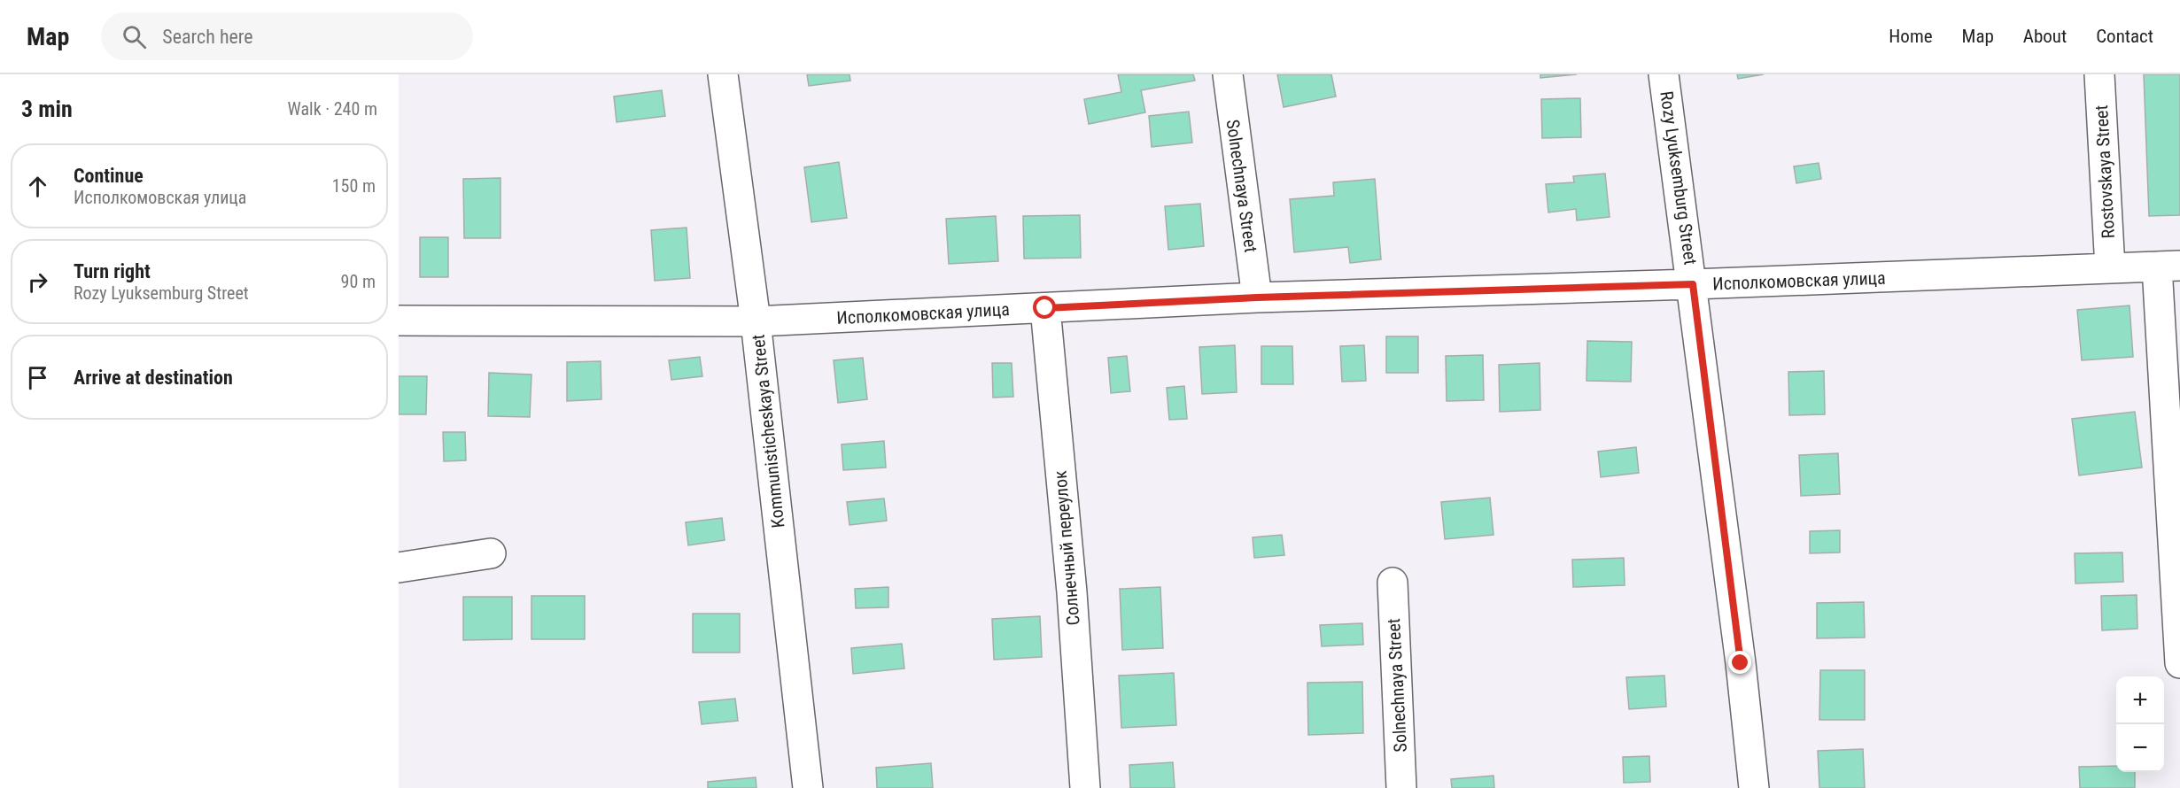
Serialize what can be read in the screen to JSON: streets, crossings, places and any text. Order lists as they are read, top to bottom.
{
  "streets": {
    "street": [
      "Rostovskaya Street",
      "Rozy Lyuksemburg Street",
      "Solnechnaya Street",
      "Исполкомовская улица",
      "Kommunisticheskaya Street",
      "Солнечный переулок"
    ]
  },
  "crossings": [
    ["Rostovskaya Street", "Исполкомовская улица"],
    ["Rozy Lyuksemburg Street", "Исполкомовская улица"],
    ["Solnechnaya Street", "Исполкомовская улица"],
    ["Исполкомовская улица", "Kommunisticheskaya Street"],
    ["Исполкомовская улица", "Солнечный переулок"]
  ],
  "page": {
    "header": "Map",
    "search": "Search here",
    "nav": [
      "Home",
      "Map",
      "About",
      "Contact"
    ],
    "heading": ["3 min", "Walk · 240 m"],
    "list": [
      ["Continue", "Исполкомовская улица", "150 m"],
      ["Turn right", "Rozy Lyuksemburg Street", "90 m"],
      "Arrive at destination"
    ],
    "map_buttons": ["+", "−"]
  }
}
